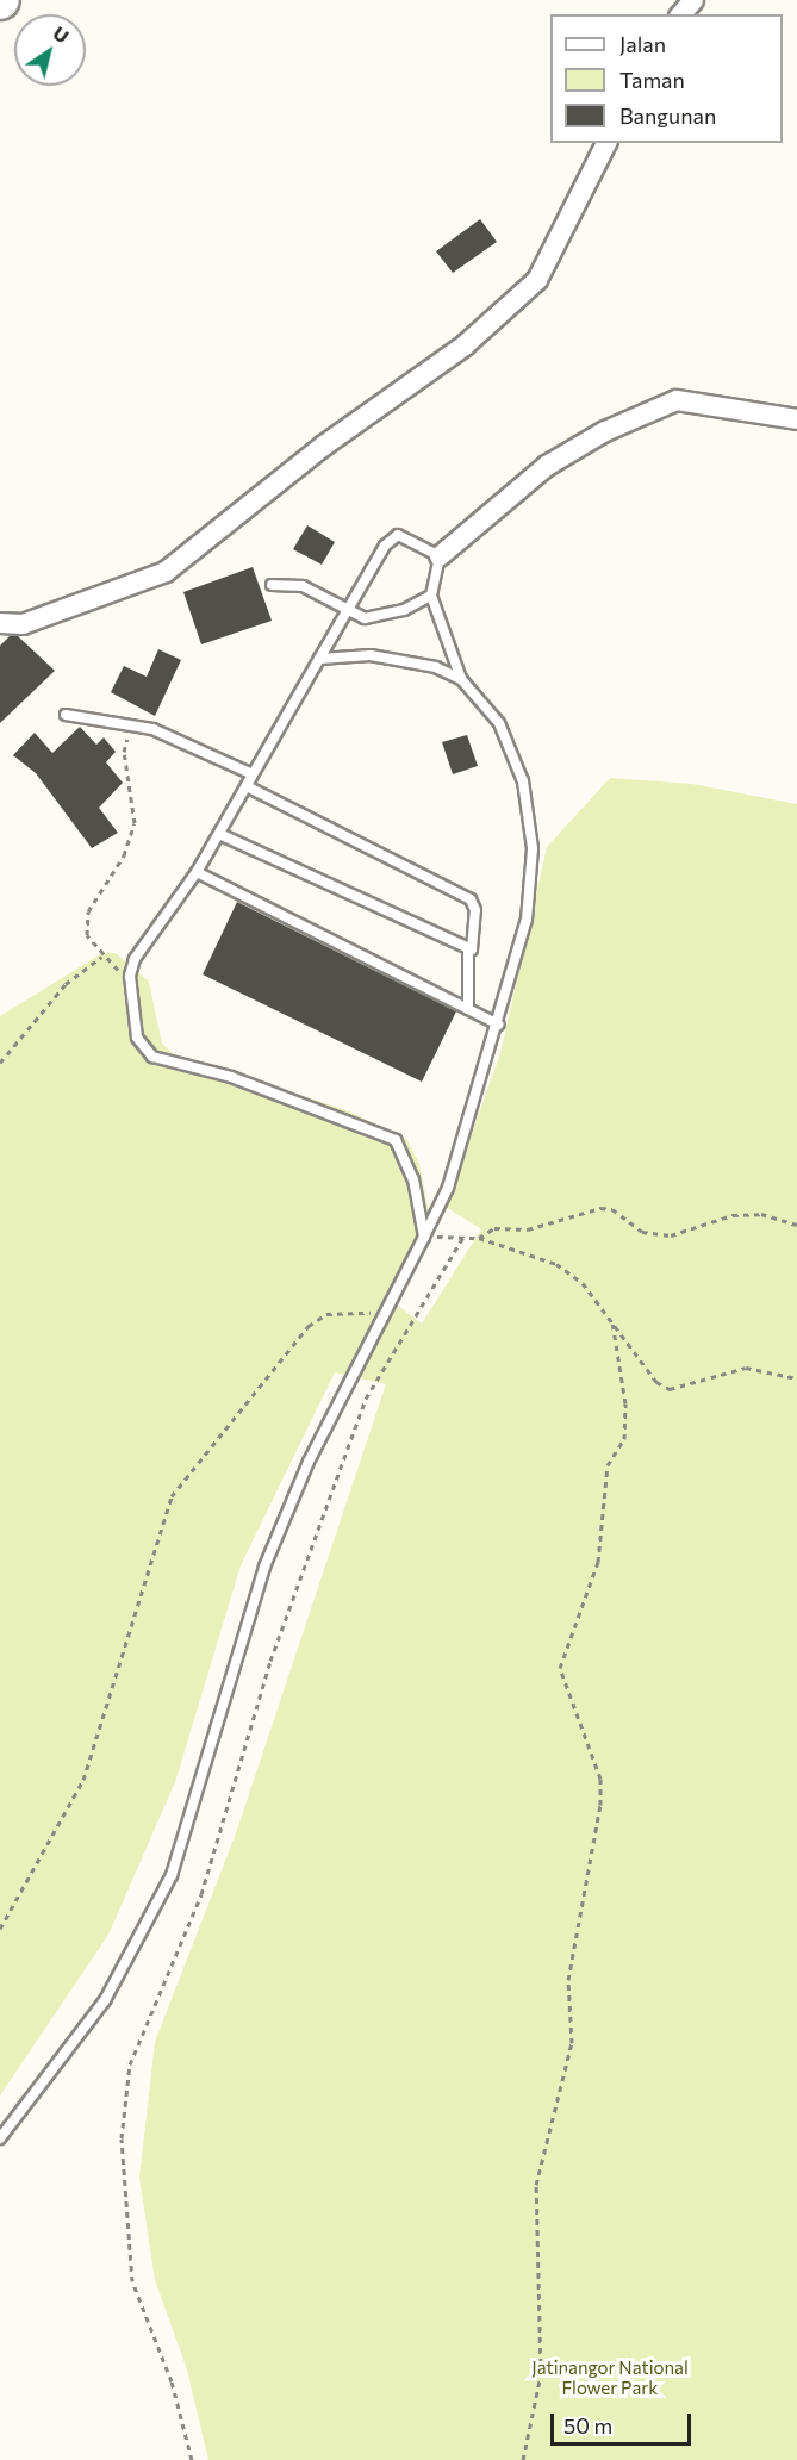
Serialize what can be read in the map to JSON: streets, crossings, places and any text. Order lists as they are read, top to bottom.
{
  "parks": ["Jatinangor National Flower Park"],
  "legend": ["Jalan", "Taman", "Bangunan"],
  "scale_bar": "50 m",
  "north": "top right"
}
